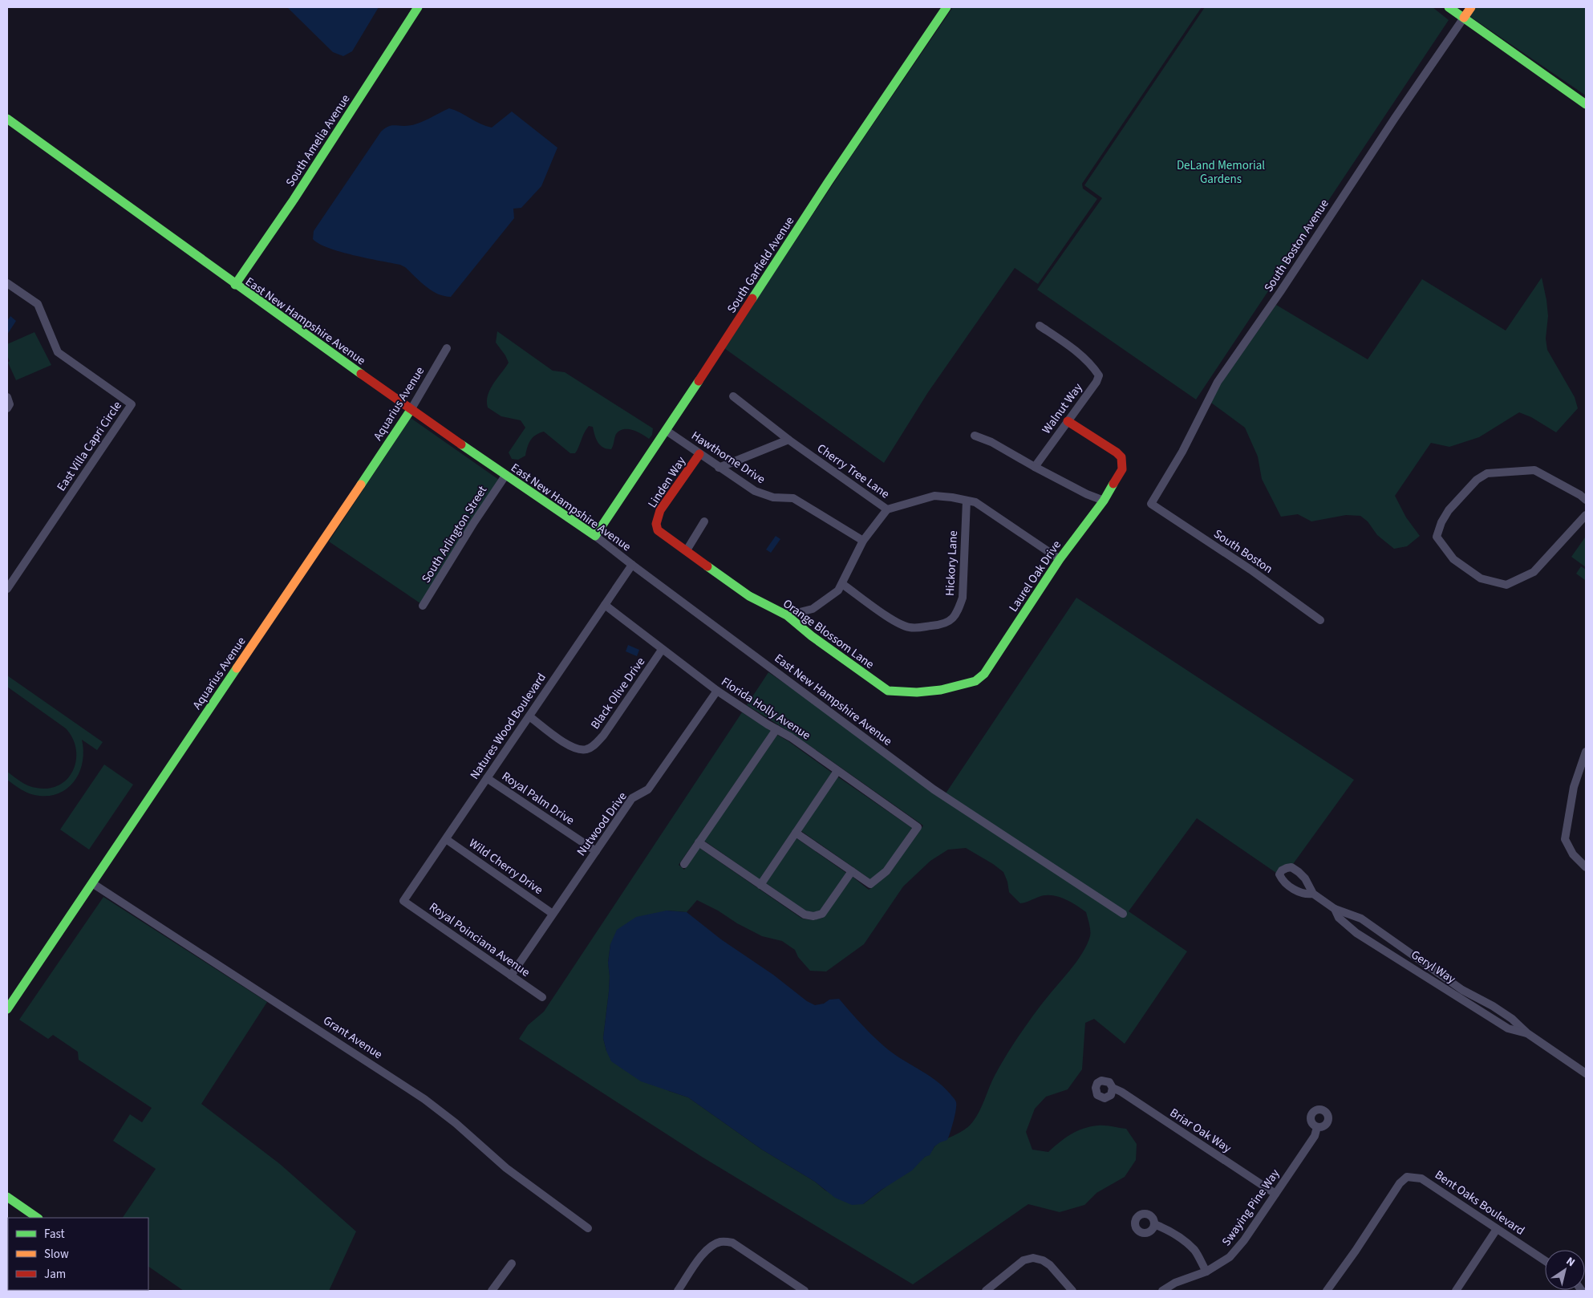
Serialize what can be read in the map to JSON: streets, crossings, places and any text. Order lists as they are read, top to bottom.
{
  "streets": {
    "street": [
      "South Amelia Avenue",
      "South Boston Avenue",
      "South Garfield Avenue",
      "East New Hampshire Avenue",
      "Aquarius Avenue",
      "Walnut Way",
      "East Villa Capri Circle",
      "Hawthorne Drive",
      "Cherry Tree Lane",
      "Linden Way",
      "South Arlington Street",
      "South Boston",
      "Hickory Lane",
      "Laurel Oak Drive",
      "Orange Blossom Lane",
      "Black Olive Drive",
      "Florida Holly Avenue",
      "Natures Wood Boulevard",
      "Royal Palm Drive",
      "Nutwood Drive",
      "Wild Cherry Drive",
      "Royal Poinciana Avenue",
      "Geryl Way",
      "Grant Avenue",
      "Briar Oak Way",
      "Bent Oaks Boulevard",
      "Swaying Pine Way"
    ]
  },
  "crossings": [
    ["South Amelia Avenue", "East New Hampshire Avenue"],
    ["South Boston Avenue", "South Boston"],
    ["South Garfield Avenue", "East New Hampshire Avenue"],
    ["South Garfield Avenue", "Hawthorne Drive"],
    ["East New Hampshire Avenue", "Aquarius Avenue"],
    ["East New Hampshire Avenue", "South Arlington Street"],
    ["East New Hampshire Avenue", "Natures Wood Boulevard"],
    ["Aquarius Avenue", "Grant Avenue"],
    ["Walnut Way", "Laurel Oak Drive"],
    ["Hawthorne Drive", "Cherry Tree Lane"],
    ["Hawthorne Drive", "Linden Way"],
    ["Hawthorne Drive", "Hickory Lane"],
    ["Cherry Tree Lane", "Hickory Lane"],
    ["Cherry Tree Lane", "Laurel Oak Drive"],
    ["Linden Way", "Orange Blossom Lane"],
    ["Laurel Oak Drive", "Orange Blossom Lane"],
    ["Black Olive Drive", "Florida Holly Avenue"],
    ["Black Olive Drive", "Natures Wood Boulevard"],
    ["Florida Holly Avenue", "Natures Wood Boulevard"],
    ["Florida Holly Avenue", "Nutwood Drive"],
    ["Natures Wood Boulevard", "Royal Palm Drive"],
    ["Natures Wood Boulevard", "Wild Cherry Drive"],
    ["Natures Wood Boulevard", "Royal Poinciana Avenue"],
    ["Royal Palm Drive", "Nutwood Drive"],
    ["Nutwood Drive", "Wild Cherry Drive"],
    ["Nutwood Drive", "Royal Poinciana Avenue"],
    ["Briar Oak Way", "Swaying Pine Way"]
  ],
  "parks": ["DeLand Memorial Gardens"],
  "legend": ["Fast", "Slow", "Jam"],
  "north": "top right"
}
